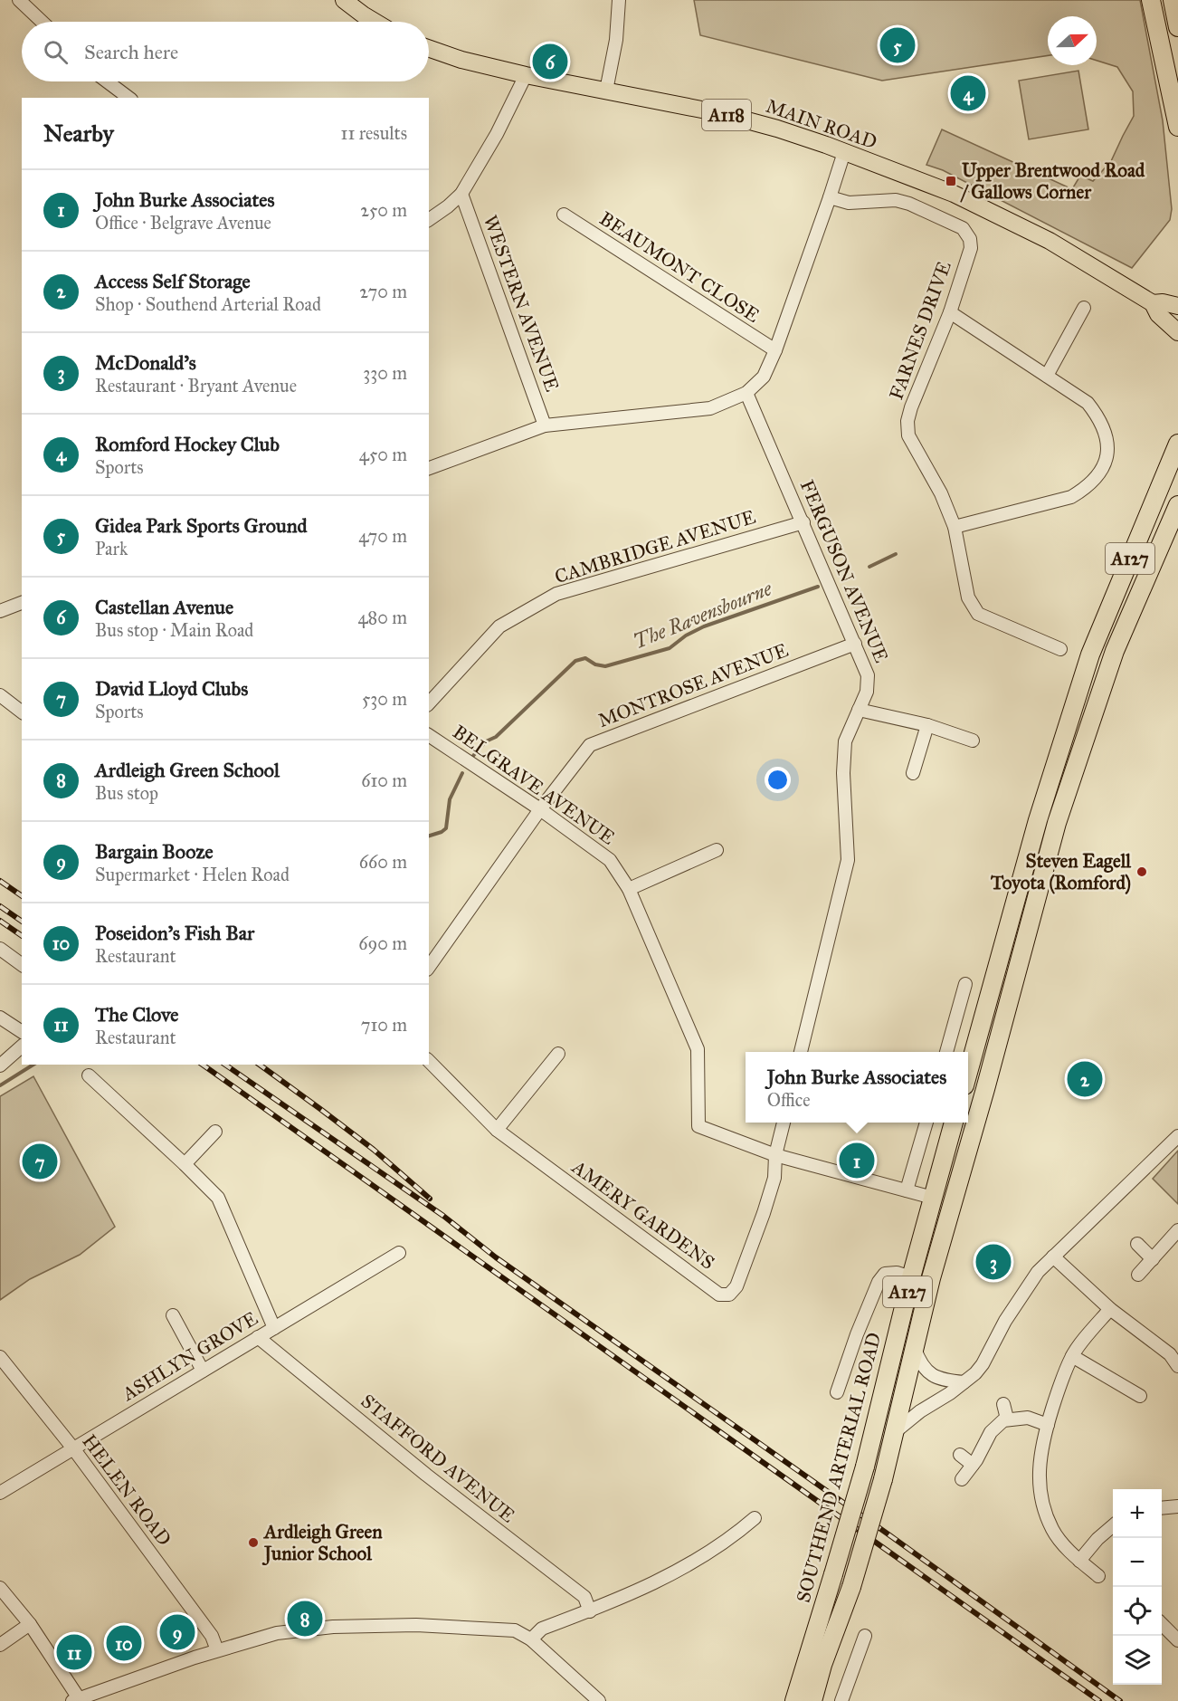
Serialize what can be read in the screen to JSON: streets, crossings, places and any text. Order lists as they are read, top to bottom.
{
  "streets": {
    "highway": ["A127", "SOUTHEND ARTERIAL ROAD"],
    "main road": ["A118", "MAIN ROAD"],
    "street": [
      "BEAUMONT CLOSE",
      "WESTERN AVENUE",
      "FARNES DRIVE",
      "CAMBRIDGE AVENUE",
      "FERGUSON AVENUE",
      "MONTROSE AVENUE",
      "BELGRAVE AVENUE",
      "AMERY GARDENS",
      "ASHLYN GROVE",
      "STAFFORD AVENUE",
      "HELEN ROAD"
    ]
  },
  "crossings": [
    ["CAMBRIDGE AVENUE", "FERGUSON AVENUE"],
    ["FERGUSON AVENUE", "MONTROSE AVENUE"],
    ["MONTROSE AVENUE", "BELGRAVE AVENUE"],
    ["BELGRAVE AVENUE", "AMERY GARDENS"],
    ["BELGRAVE AVENUE", "SOUTHEND ARTERIAL ROAD"],
    ["ASHLYN GROVE", "STAFFORD AVENUE"],
    ["ASHLYN GROVE", "HELEN ROAD"]
  ],
  "water": ["The Ravensbourne"],
  "places": {
    "transit": ["Upper Brentwood Road / Gallows Corner"],
    "other": ["Steven Eagell Toyota (Romford)", "Ardleigh Green Junior School"]
  },
  "north": "right",
  "page": {
    "search": "Search here",
    "pins": [
      "5",
      "6",
      "4",
      "2",
      "1",
      "7",
      "3",
      "8",
      "9",
      "10",
      "11"
    ],
    "heading": ["Nearby", "11 results"],
    "list": [
      {
        "mark": "1",
        "name": "John Burke Associates",
        "note": "Office · Belgrave Avenue",
        "value": "250 m"
      },
      {
        "mark": "2",
        "name": "Access Self Storage",
        "note": "Shop · Southend Arterial Road",
        "value": "270 m"
      },
      {
        "mark": "3",
        "name": "McDonald's",
        "note": "Restaurant · Bryant Avenue",
        "value": "330 m"
      },
      {
        "mark": "4",
        "name": "Romford Hockey Club",
        "note": "Sports",
        "value": "450 m"
      },
      {
        "mark": "5",
        "name": "Gidea Park Sports Ground",
        "note": "Park",
        "value": "470 m"
      },
      {
        "mark": "6",
        "name": "Castellan Avenue",
        "note": "Bus stop · Main Road",
        "value": "480 m"
      },
      {
        "mark": "7",
        "name": "David Lloyd Clubs",
        "note": "Sports",
        "value": "530 m"
      },
      {
        "mark": "8",
        "name": "Ardleigh Green School",
        "note": "Bus stop",
        "value": "610 m"
      },
      {
        "mark": "9",
        "name": "Bargain Booze",
        "note": "Supermarket · Helen Road",
        "value": "660 m"
      },
      {
        "mark": "10",
        "name": "Poseidon's Fish Bar",
        "note": "Restaurant",
        "value": "690 m"
      },
      {
        "mark": "11",
        "name": "The Clove",
        "note": "Restaurant",
        "value": "710 m"
      }
    ],
    "popup": ["John Burke Associates", "Office"],
    "map_buttons": ["+", "−"]
  }
}
